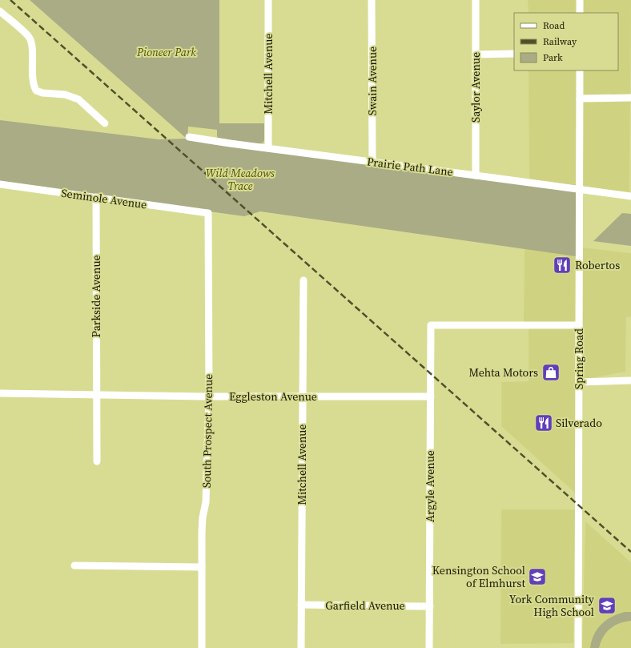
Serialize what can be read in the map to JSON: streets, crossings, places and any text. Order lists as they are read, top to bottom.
{
  "streets": {
    "street": [
      "Mitchell Avenue",
      "Swain Avenue",
      "Saylor Avenue",
      "Prairie Path Lane",
      "Seminole Avenue",
      "Parkside Avenue",
      "Spring Road",
      "Eggleston Avenue",
      "South Prospect Avenue",
      "Argyle Avenue",
      "Garfield Avenue"
    ]
  },
  "crossings": [
    ["Mitchell Avenue", "Prairie Path Lane"],
    ["Mitchell Avenue", "Eggleston Avenue"],
    ["Mitchell Avenue", "Garfield Avenue"],
    ["Swain Avenue", "Prairie Path Lane"],
    ["Saylor Avenue", "Prairie Path Lane"],
    ["Prairie Path Lane", "Spring Road"],
    ["Seminole Avenue", "Parkside Avenue"],
    ["Seminole Avenue", "South Prospect Avenue"],
    ["Parkside Avenue", "Eggleston Avenue"],
    ["Spring Road", "Argyle Avenue"],
    ["Eggleston Avenue", "South Prospect Avenue"],
    ["Eggleston Avenue", "Argyle Avenue"],
    ["Argyle Avenue", "Garfield Avenue"]
  ],
  "parks": ["Pioneer Park", "Wild Meadows Trace"],
  "places": {
    "restaurant": ["Robertos", "Silverado"],
    "shop": ["Mehta Motors"],
    "school or university": ["Kensington School of Elmhurst", "York Community High School"]
  },
  "legend": ["Road", "Railway", "Park"]
}
